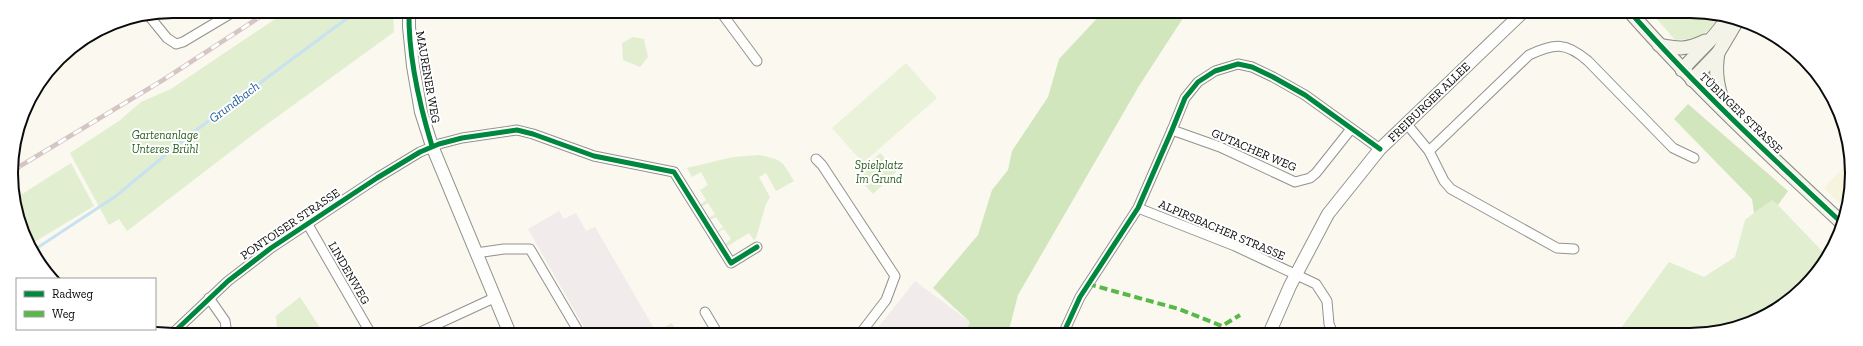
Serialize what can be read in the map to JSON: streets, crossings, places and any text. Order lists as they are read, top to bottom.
{
  "streets": {
    "main road": ["TÜBINGER STRASSE"],
    "street": [
      "MAURENER WEG",
      "FREIBURGER ALLEE",
      "GUTACHER WEG",
      "PONTOISER STRASSE",
      "ALPIRSBACHER STRASSE",
      "LINDENWEG"
    ]
  },
  "crossings": [
    ["MAURENER WEG", "PONTOISER STRASSE"],
    ["FREIBURGER ALLEE", "ALPIRSBACHER STRASSE"],
    ["PONTOISER STRASSE", "LINDENWEG"]
  ],
  "water": ["Grundbach"],
  "parks": ["Gartenanlage Unteres Brühl", "Spielplatz Im Grund"],
  "legend": ["Radweg", "Weg"]
}
